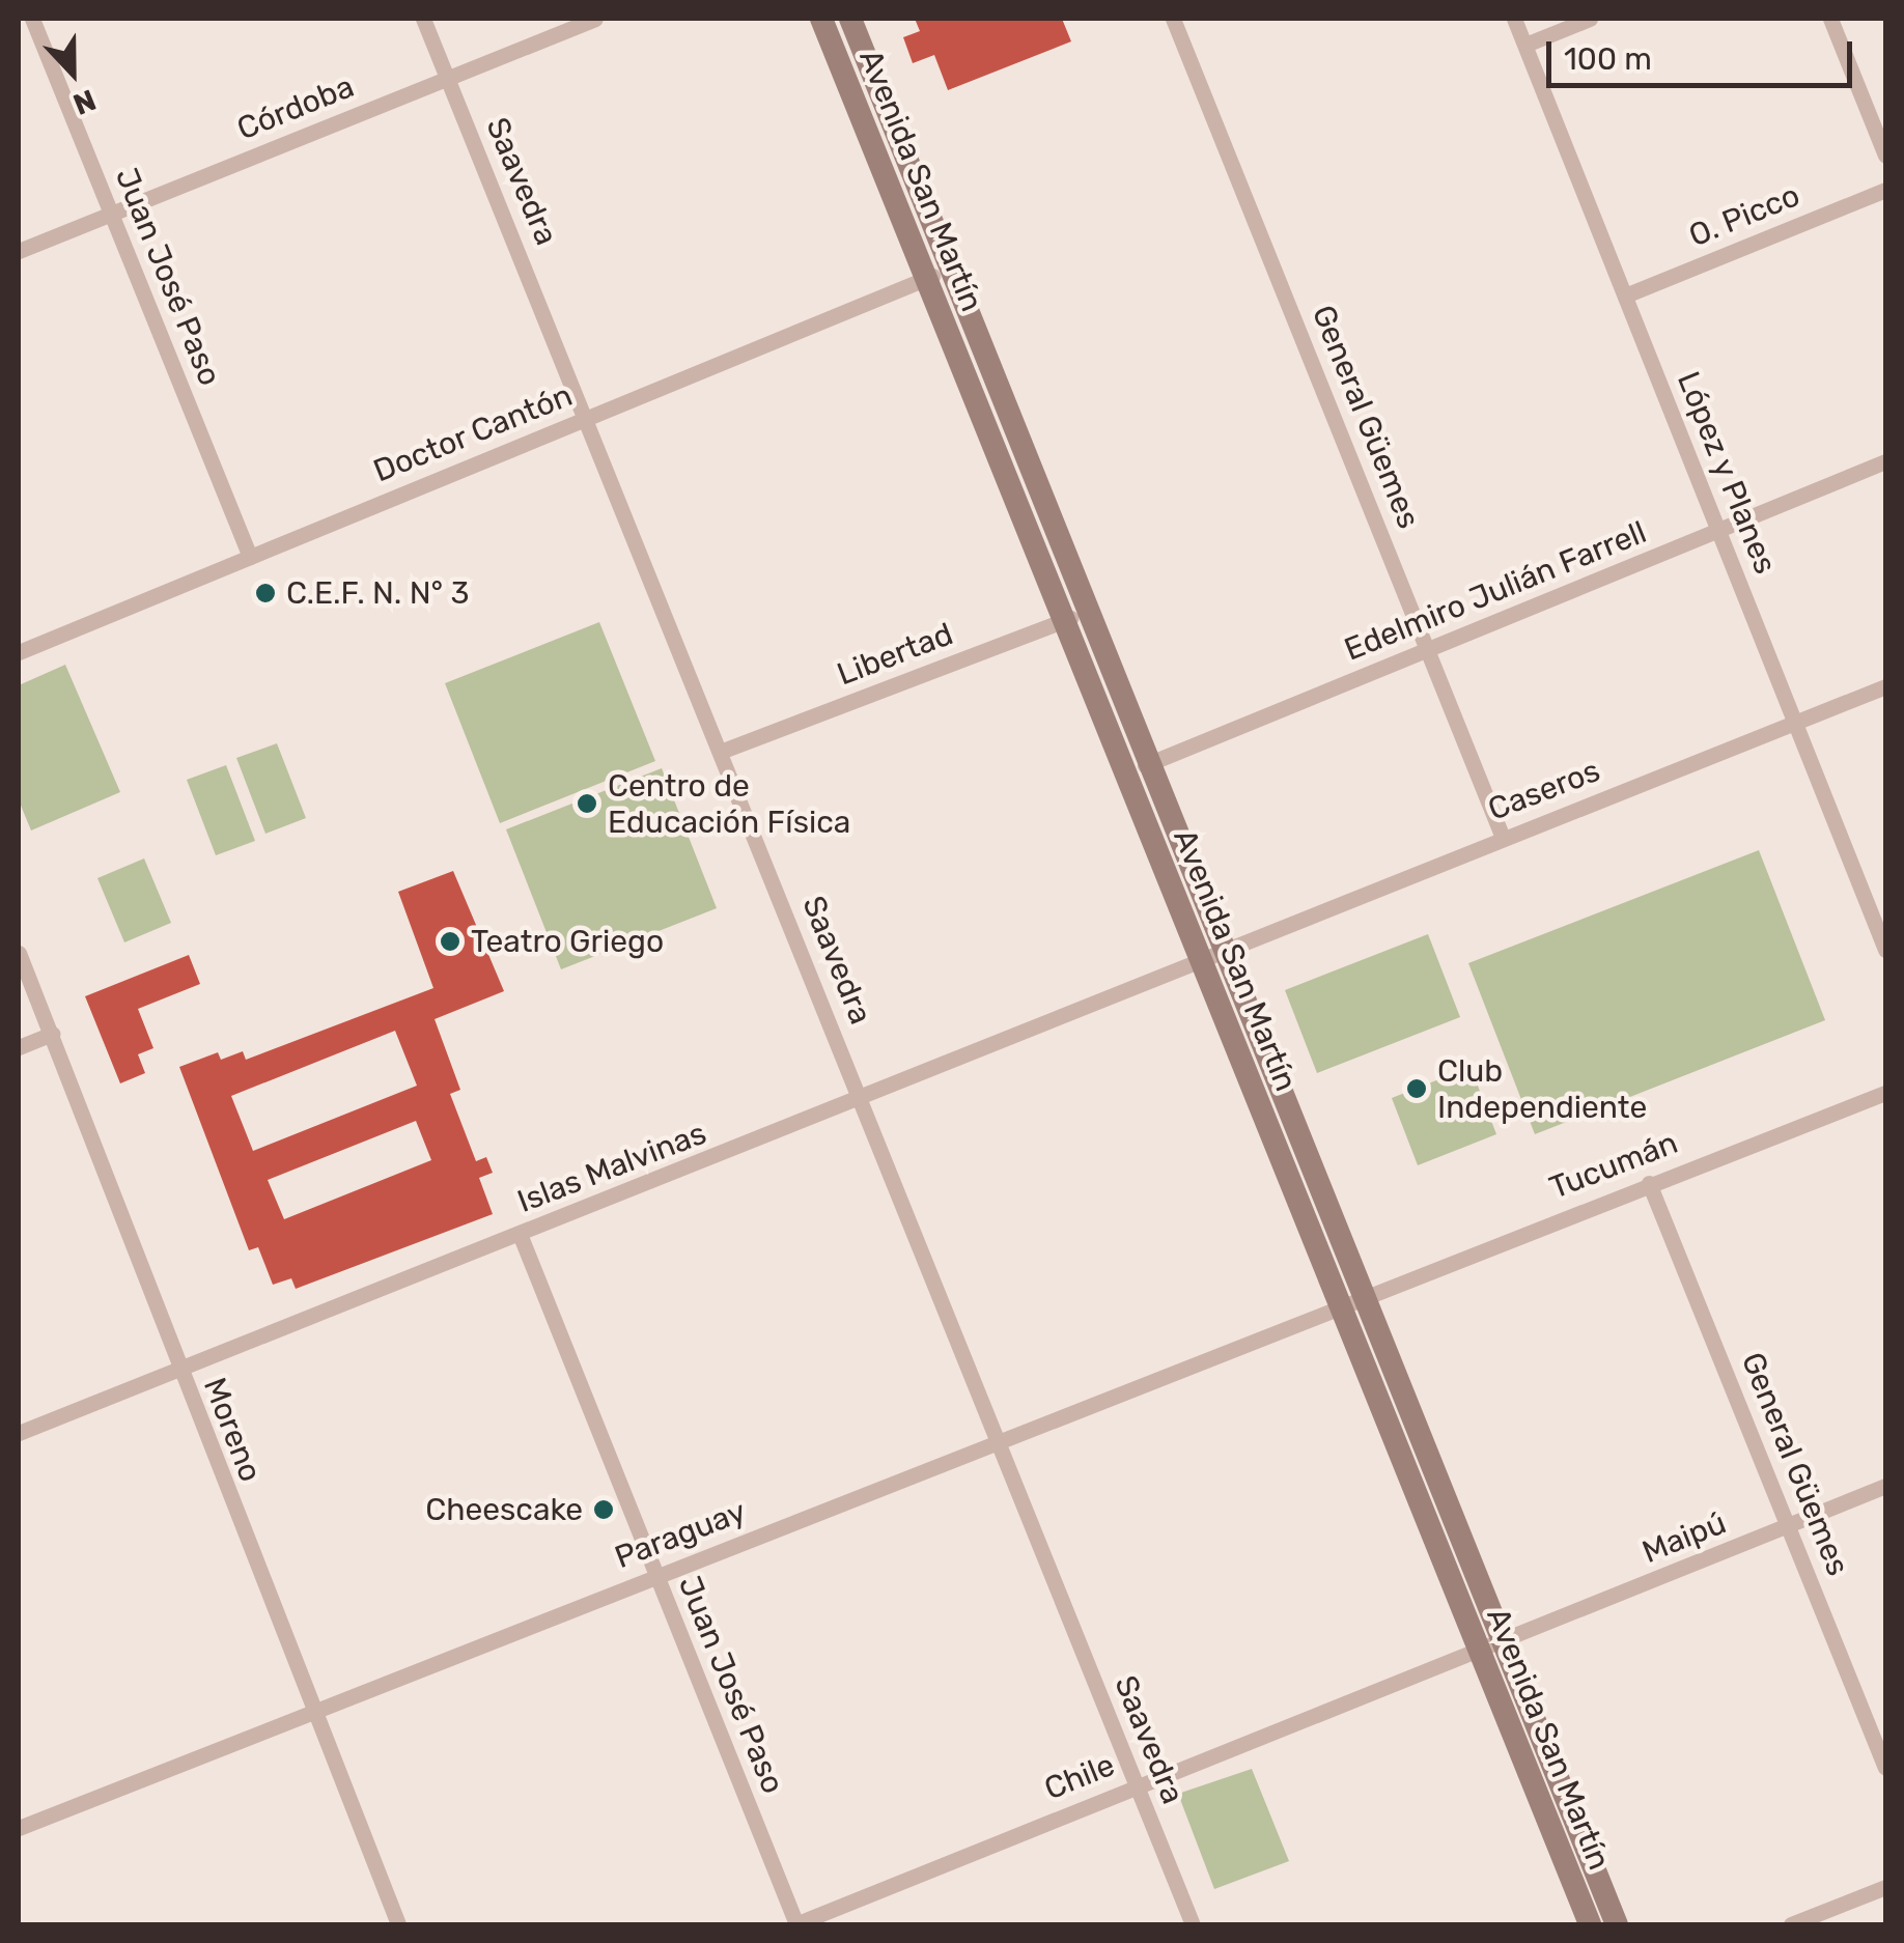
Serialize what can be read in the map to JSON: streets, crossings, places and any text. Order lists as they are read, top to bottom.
{
  "streets": {
    "main road": ["Avenida San Martín"],
    "street": [
      "Córdoba",
      "Saavedra",
      "O. Picco",
      "Juan José Paso",
      "General Güemes",
      "Doctor Cantón",
      "López y Planes",
      "Edelmiro Julián Farrell",
      "Libertad",
      "Caseros",
      "Tucumán",
      "Islas Malvinas",
      "Moreno",
      "Paraguay",
      "Maipú",
      "Chile"
    ]
  },
  "crossings": [
    ["Córdoba", "Saavedra"],
    ["Córdoba", "Juan José Paso"],
    ["Avenida San Martín", "Doctor Cantón"],
    ["Avenida San Martín", "Edelmiro Julián Farrell"],
    ["Avenida San Martín", "Libertad"],
    ["Avenida San Martín", "Caseros"],
    ["Avenida San Martín", "Tucumán"],
    ["Avenida San Martín", "Islas Malvinas"],
    ["Avenida San Martín", "Paraguay"],
    ["Avenida San Martín", "Maipú"],
    ["Avenida San Martín", "Chile"],
    ["Saavedra", "Doctor Cantón"],
    ["Saavedra", "Libertad"],
    ["Saavedra", "Islas Malvinas"],
    ["Saavedra", "Paraguay"],
    ["Saavedra", "Chile"],
    ["O. Picco", "López y Planes"],
    ["Juan José Paso", "Doctor Cantón"],
    ["Juan José Paso", "Islas Malvinas"],
    ["Juan José Paso", "Paraguay"],
    ["Juan José Paso", "Chile"],
    ["General Güemes", "Edelmiro Julián Farrell"],
    ["General Güemes", "Caseros"],
    ["General Güemes", "Tucumán"],
    ["General Güemes", "Maipú"],
    ["López y Planes", "Edelmiro Julián Farrell"],
    ["López y Planes", "Caseros"],
    ["Caseros", "Islas Malvinas"],
    ["Tucumán", "Paraguay"],
    ["Islas Malvinas", "Moreno"],
    ["Moreno", "Paraguay"],
    ["Maipú", "Chile"]
  ],
  "places": [
    "C.E.F. N. N° 3",
    "Centro de Educación Física",
    "Teatro Griego",
    "Club Independiente",
    "Cheescake"
  ],
  "scale_bar": "100 m",
  "north": "bottom"
}
